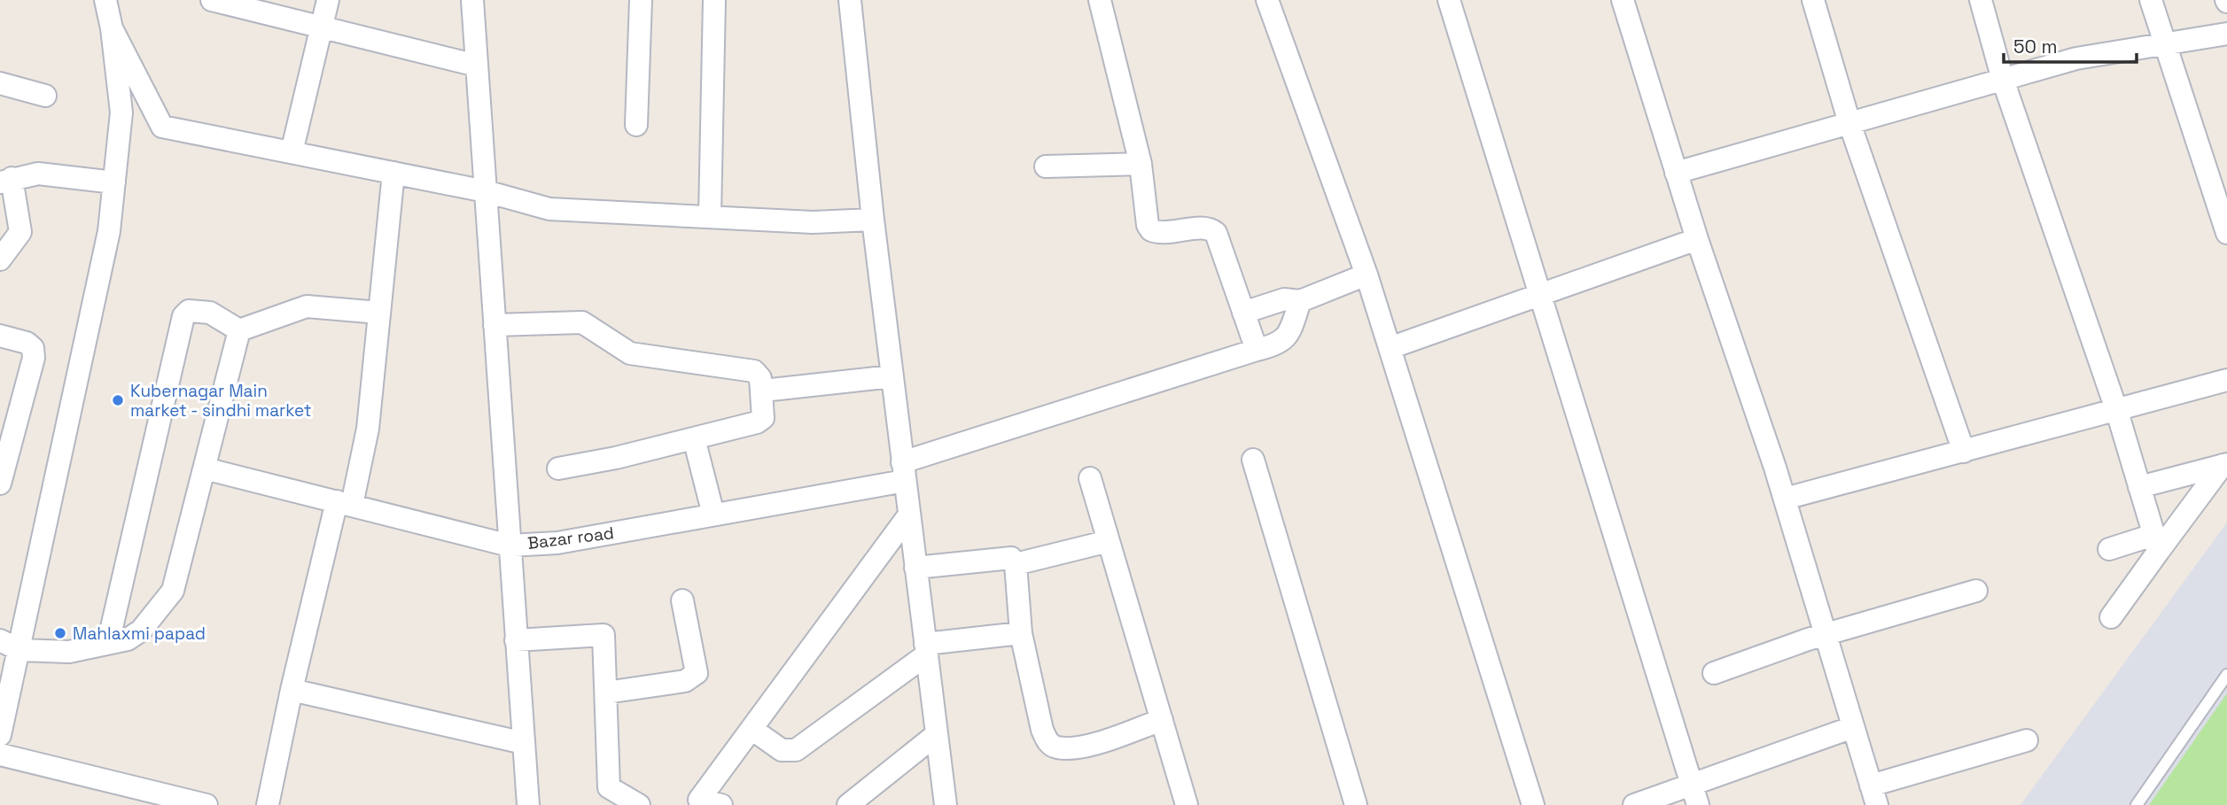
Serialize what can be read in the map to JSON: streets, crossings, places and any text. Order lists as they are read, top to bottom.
{
  "streets": {
    "street": ["Bazar road"]
  },
  "places": ["Kubernagar Main market - sindhi market", "Mahlaxmi papad"],
  "scale_bar": "50 m"
}
